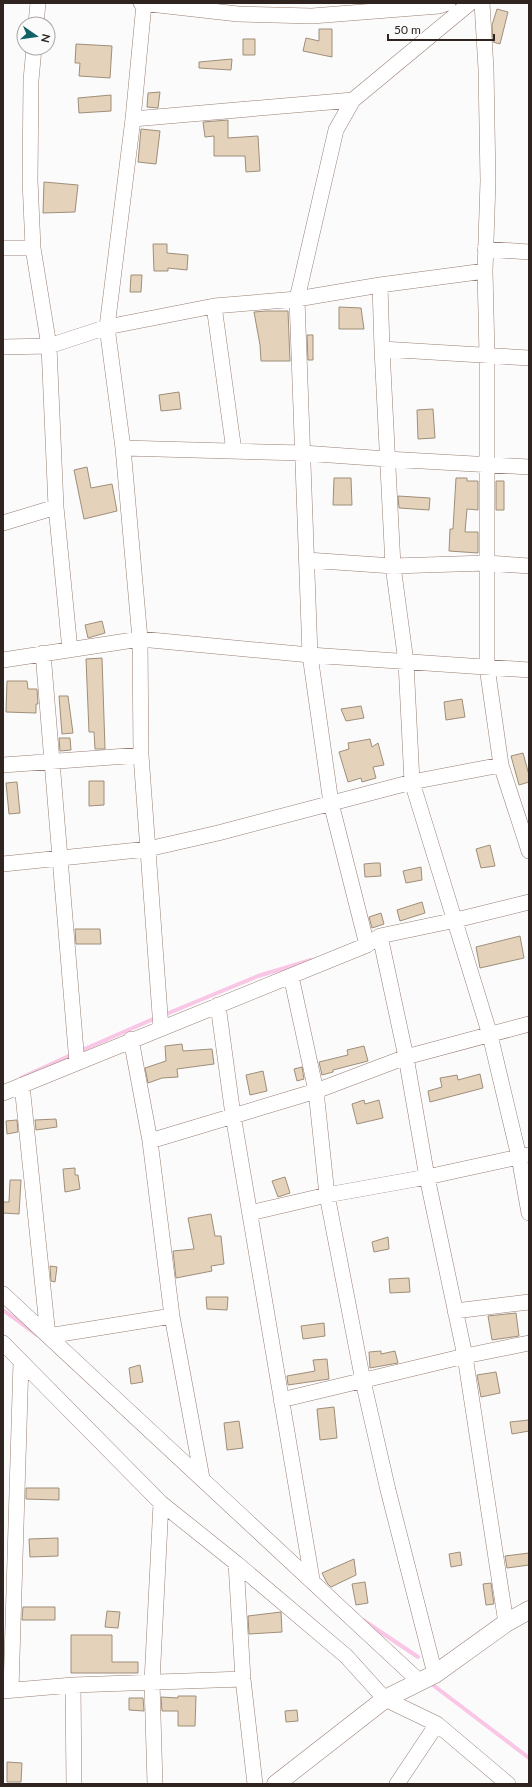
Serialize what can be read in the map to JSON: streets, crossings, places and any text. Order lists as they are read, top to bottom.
{
  "scale_bar": "50 m",
  "north": "right"
}
